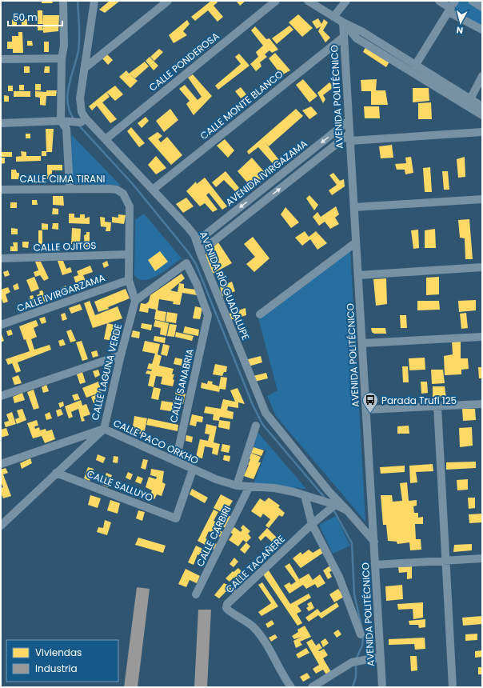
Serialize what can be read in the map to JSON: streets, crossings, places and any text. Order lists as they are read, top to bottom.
{
  "streets": {
    "street": [
      "CALLE PONDEROSA",
      "AVENIDA POLITÉCNICO",
      "CALLE MONTE BLANCO",
      "AVENIDA IVIRGAZAMA",
      "CALLE CIMA TIRANI",
      "CALLE OJITOS",
      "AVENIDA RÍO GUADALUPE",
      "CALLE IVIRGARZAMA",
      "CALLE LAGUNA VERDE",
      "CALLE SANABRIA",
      "CALLE PACO ORKHO",
      "CALLE SALLUYO",
      "CALLE CARBIRI",
      "CALLE TACAÑERE"
    ]
  },
  "crossings": [
    ["CALLE PONDEROSA", "AVENIDA RÍO GUADALUPE"],
    ["AVENIDA POLITÉCNICO", "CALLE MONTE BLANCO"],
    ["AVENIDA POLITÉCNICO", "AVENIDA IVIRGAZAMA"],
    ["AVENIDA POLITÉCNICO", "AVENIDA RÍO GUADALUPE"],
    ["CALLE MONTE BLANCO", "AVENIDA RÍO GUADALUPE"],
    ["AVENIDA IVIRGAZAMA", "AVENIDA RÍO GUADALUPE"],
    ["CALLE CIMA TIRANI", "CALLE OJITOS"],
    ["AVENIDA RÍO GUADALUPE", "CALLE PACO ORKHO"],
    ["CALLE LAGUNA VERDE", "CALLE SANABRIA"],
    ["CALLE LAGUNA VERDE", "CALLE PACO ORKHO"],
    ["CALLE LAGUNA VERDE", "CALLE SALLUYO"],
    ["CALLE SANABRIA", "CALLE PACO ORKHO"],
    ["CALLE PACO ORKHO", "CALLE SALLUYO"],
    ["CALLE PACO ORKHO", "CALLE CARBIRI"],
    ["CALLE PACO ORKHO", "CALLE TACAÑERE"]
  ],
  "places": {
    "bus stop": ["Parada Trufi 125"]
  },
  "legend": ["Viviendas", "Industria"],
  "scale_bar": "50 m",
  "north": "bottom"
}
